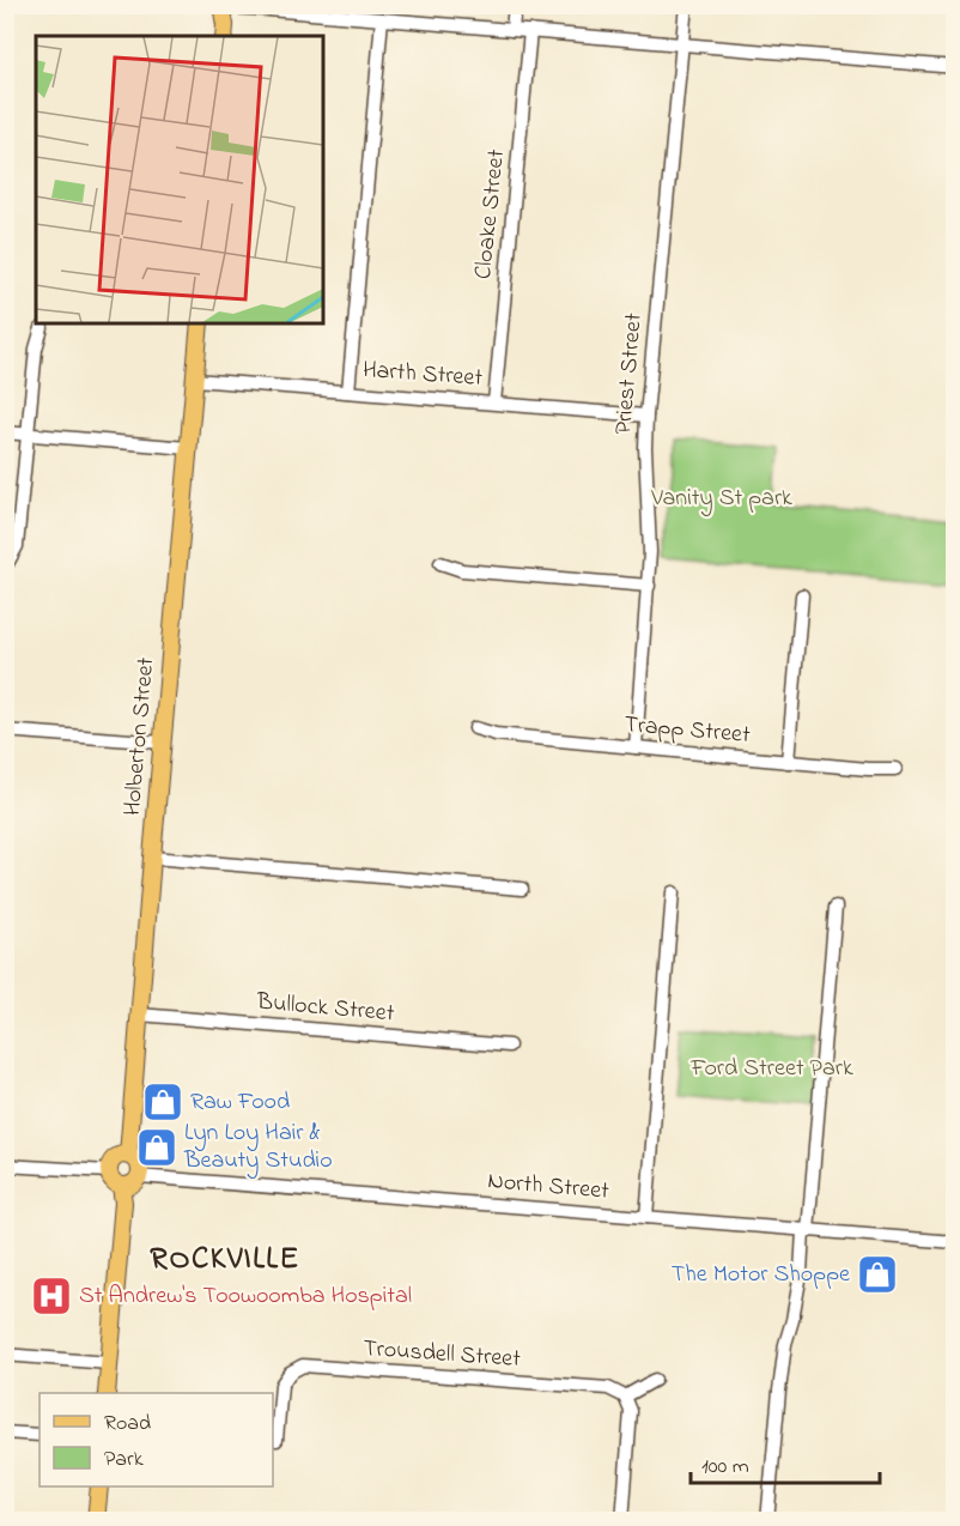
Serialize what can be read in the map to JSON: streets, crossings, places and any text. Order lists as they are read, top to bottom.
{
  "streets": {
    "main road": ["Holberton Street"],
    "street": [
      "Cloake Street",
      "Priest Street",
      "Harth Street",
      "Trapp Street",
      "Bullock Street",
      "North Street",
      "Trousdell Street"
    ]
  },
  "crossings": [
    ["Cloake Street", "Harth Street"],
    ["Priest Street", "Harth Street"],
    ["Priest Street", "Trapp Street"],
    ["Harth Street", "Holberton Street"],
    ["Holberton Street", "Bullock Street"],
    ["Holberton Street", "North Street"]
  ],
  "districts": ["ROCKVILLE"],
  "parks": ["Vanity St park", "Ford Street Park"],
  "places": {
    "shop": ["Raw Food", "Lyn Loy Hair & Beauty Studio", "The Motor Shoppe"],
    "hospital": ["St Andrew's Toowoomba Hospital"]
  },
  "legend": ["Road", "Park"],
  "scale_bar": "100 m"
}
